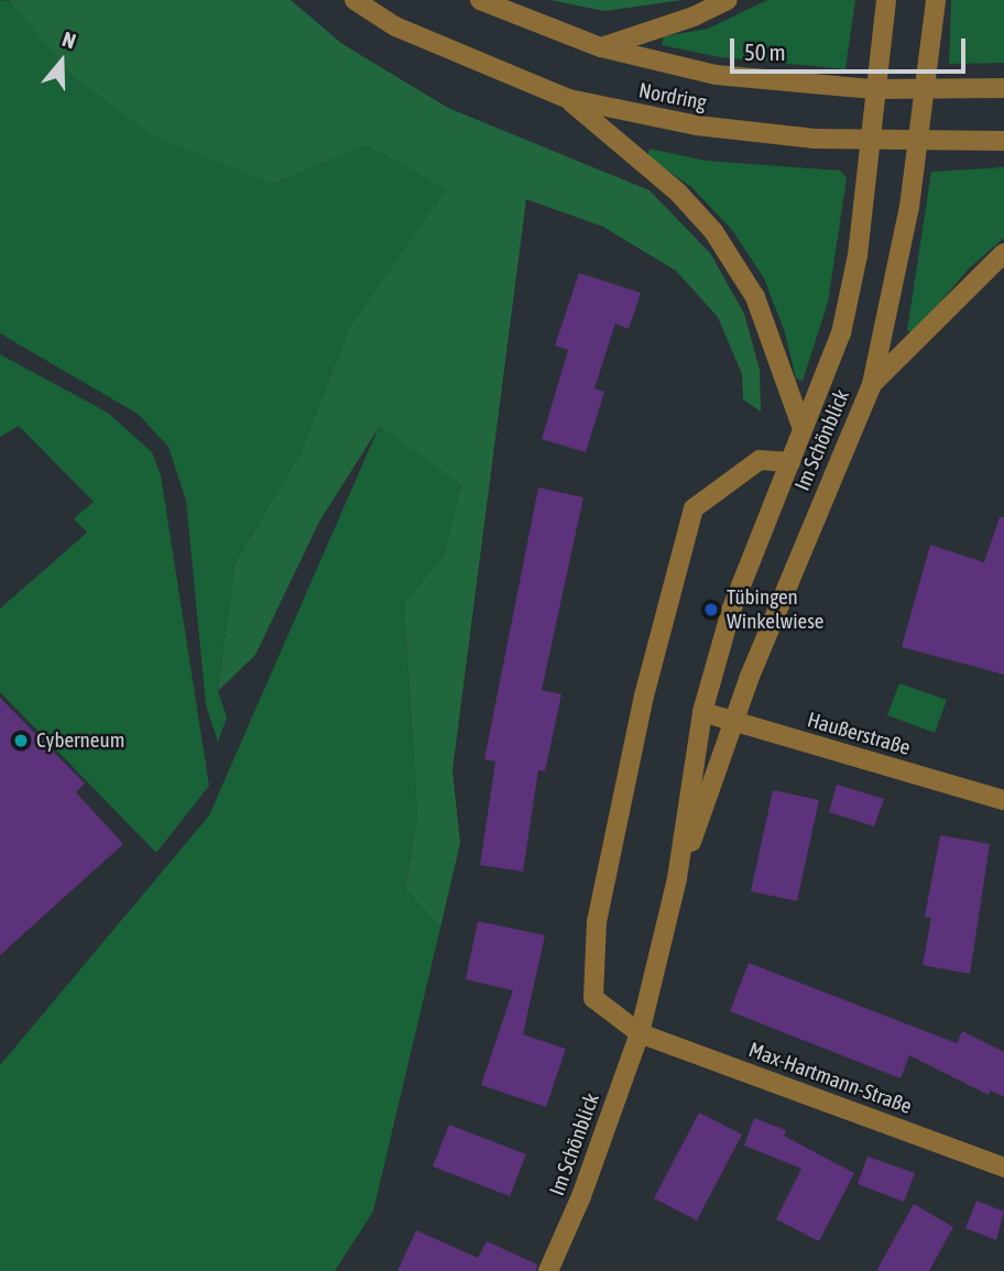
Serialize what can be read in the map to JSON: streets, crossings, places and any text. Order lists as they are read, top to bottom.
{
  "streets": {
    "street": [
      "Nordring",
      "Im Schönblick",
      "Haußerstraße",
      "Max-Hartmann-Straße"
    ]
  },
  "crossings": [
    ["Nordring", "Im Schönblick"],
    ["Im Schönblick", "Haußerstraße"],
    ["Im Schönblick", "Max-Hartmann-Straße"]
  ],
  "places": ["Tübingen Winkelwiese", "Cyberneum"],
  "scale_bar": "50 m",
  "north": "top"
}
